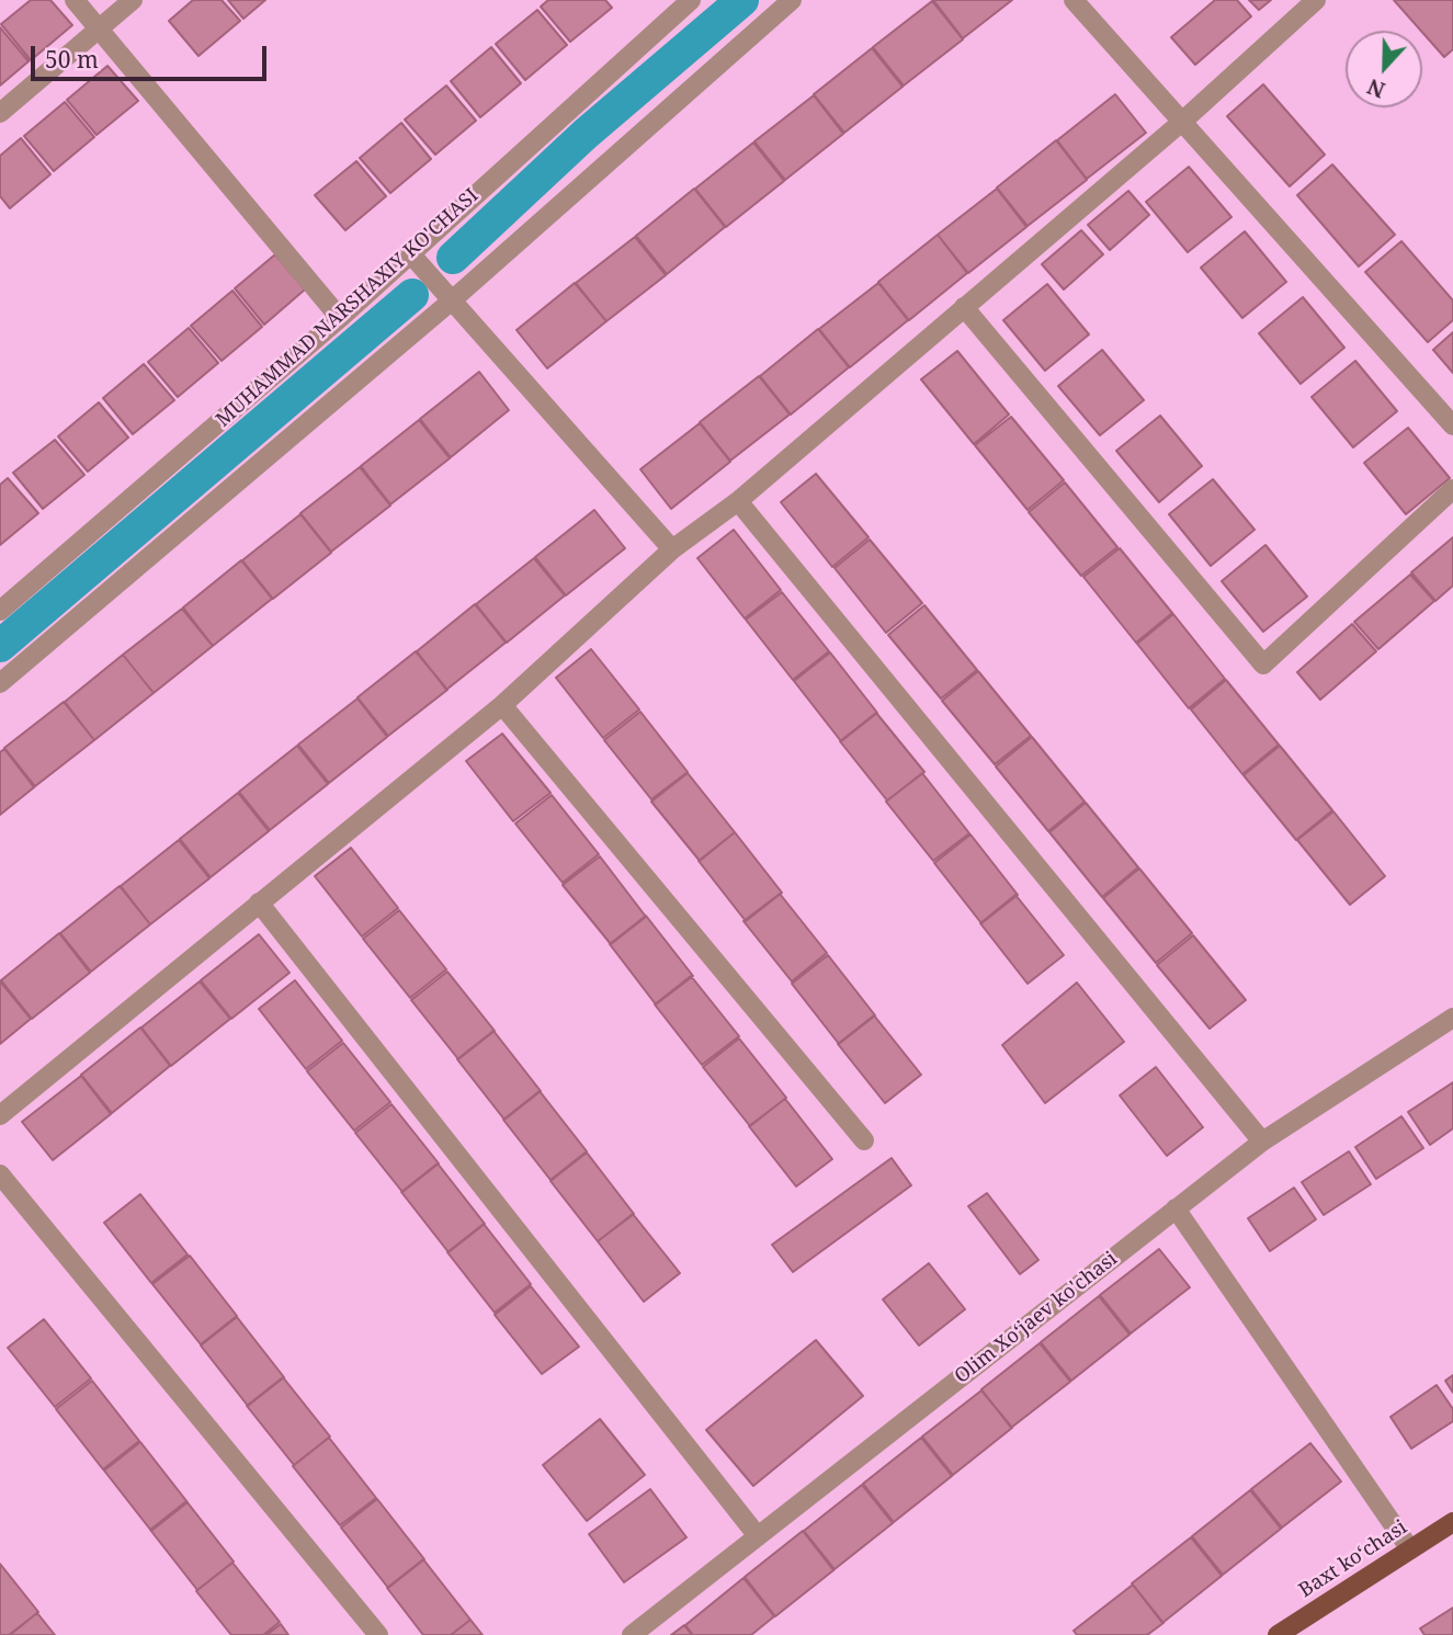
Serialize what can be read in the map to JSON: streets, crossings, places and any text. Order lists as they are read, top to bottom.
{
  "streets": {
    "main road": ["Baxt koʻchasi"],
    "street": ["MUHAMMAD NARSHAXIY KO'CHASI", "Olim Xoʻjaev ko'chasi"]
  },
  "scale_bar": "50 m",
  "north": "bottom"
}
